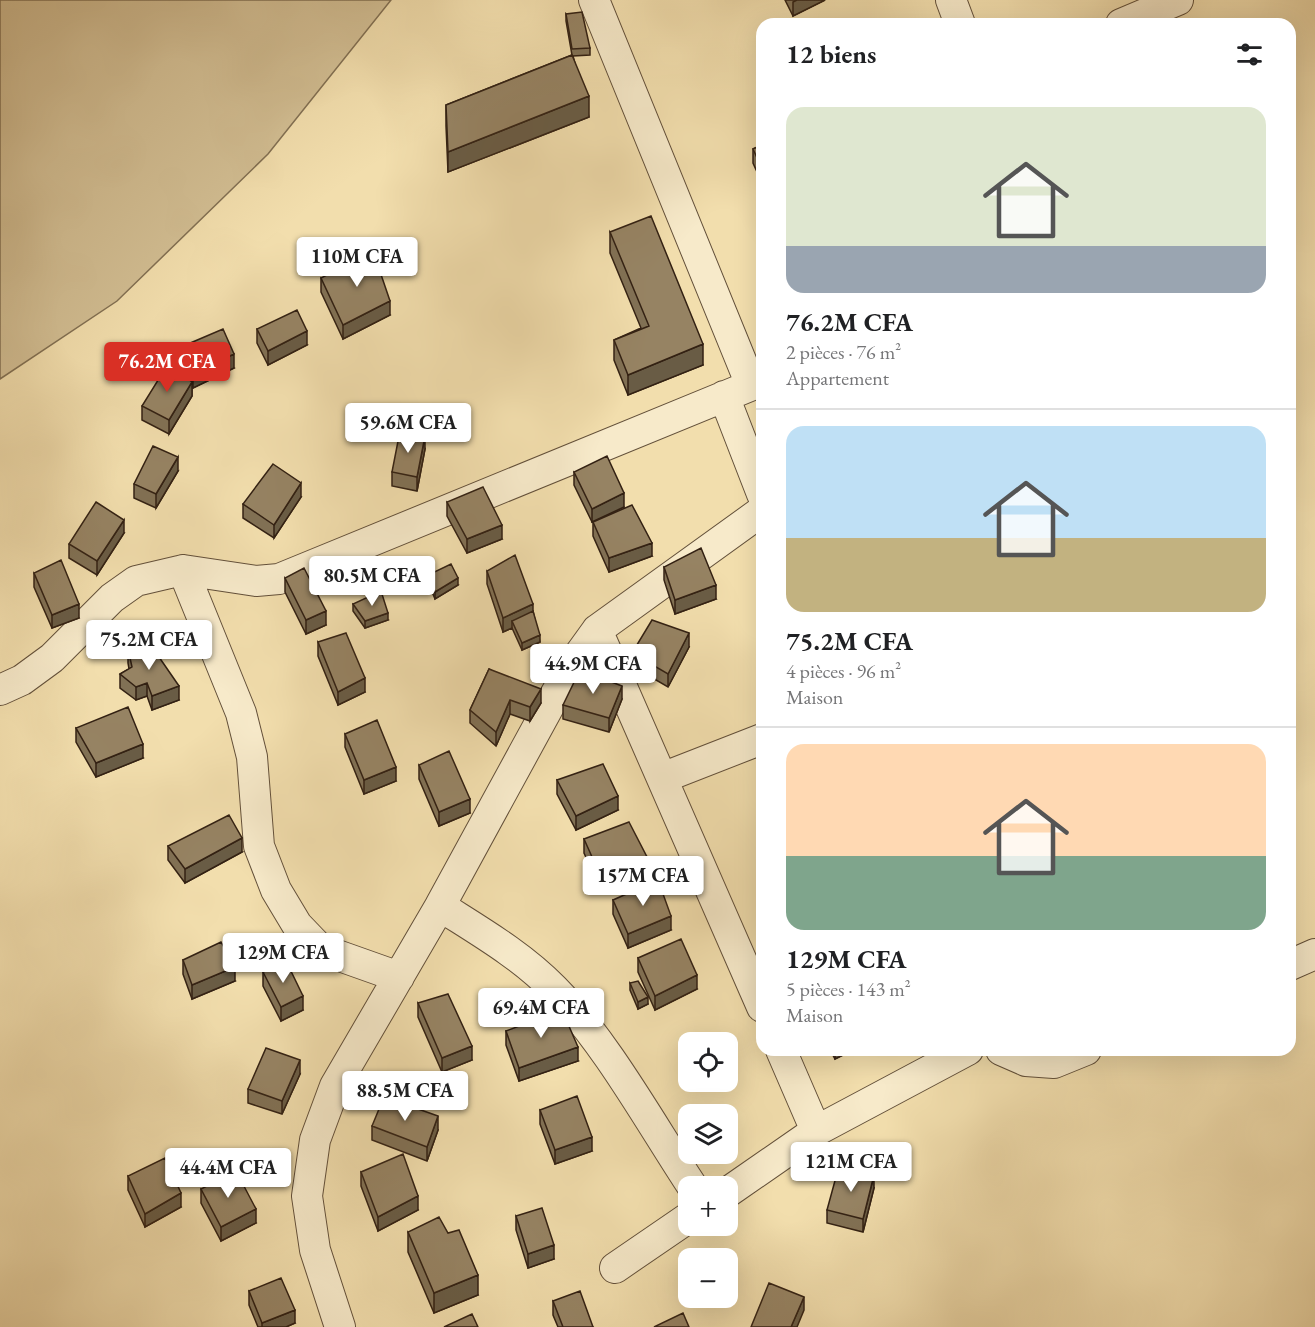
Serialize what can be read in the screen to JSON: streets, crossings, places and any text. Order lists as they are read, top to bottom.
{
  "page": {
    "heading": "12 biens",
    "list": [
      {
        "name": "76.2M CFA",
        "note": "2 pièces · 76 m² · Appartement"
      },
      {
        "name": "75.2M CFA",
        "note": "4 pièces · 96 m² · Maison"
      },
      {
        "name": "129M CFA",
        "note": "5 pièces · 143 m² · Maison"
      }
    ],
    "price": [
      "110M CFA",
      "76.2M CFA",
      "59.6M CFA",
      "80.5M CFA",
      "75.2M CFA",
      "44.9M CFA",
      "157M CFA",
      "129M CFA",
      "69.4M CFA",
      "88.5M CFA",
      "121M CFA",
      "44.4M CFA"
    ],
    "map_buttons": ["+", "−"]
  }
}
